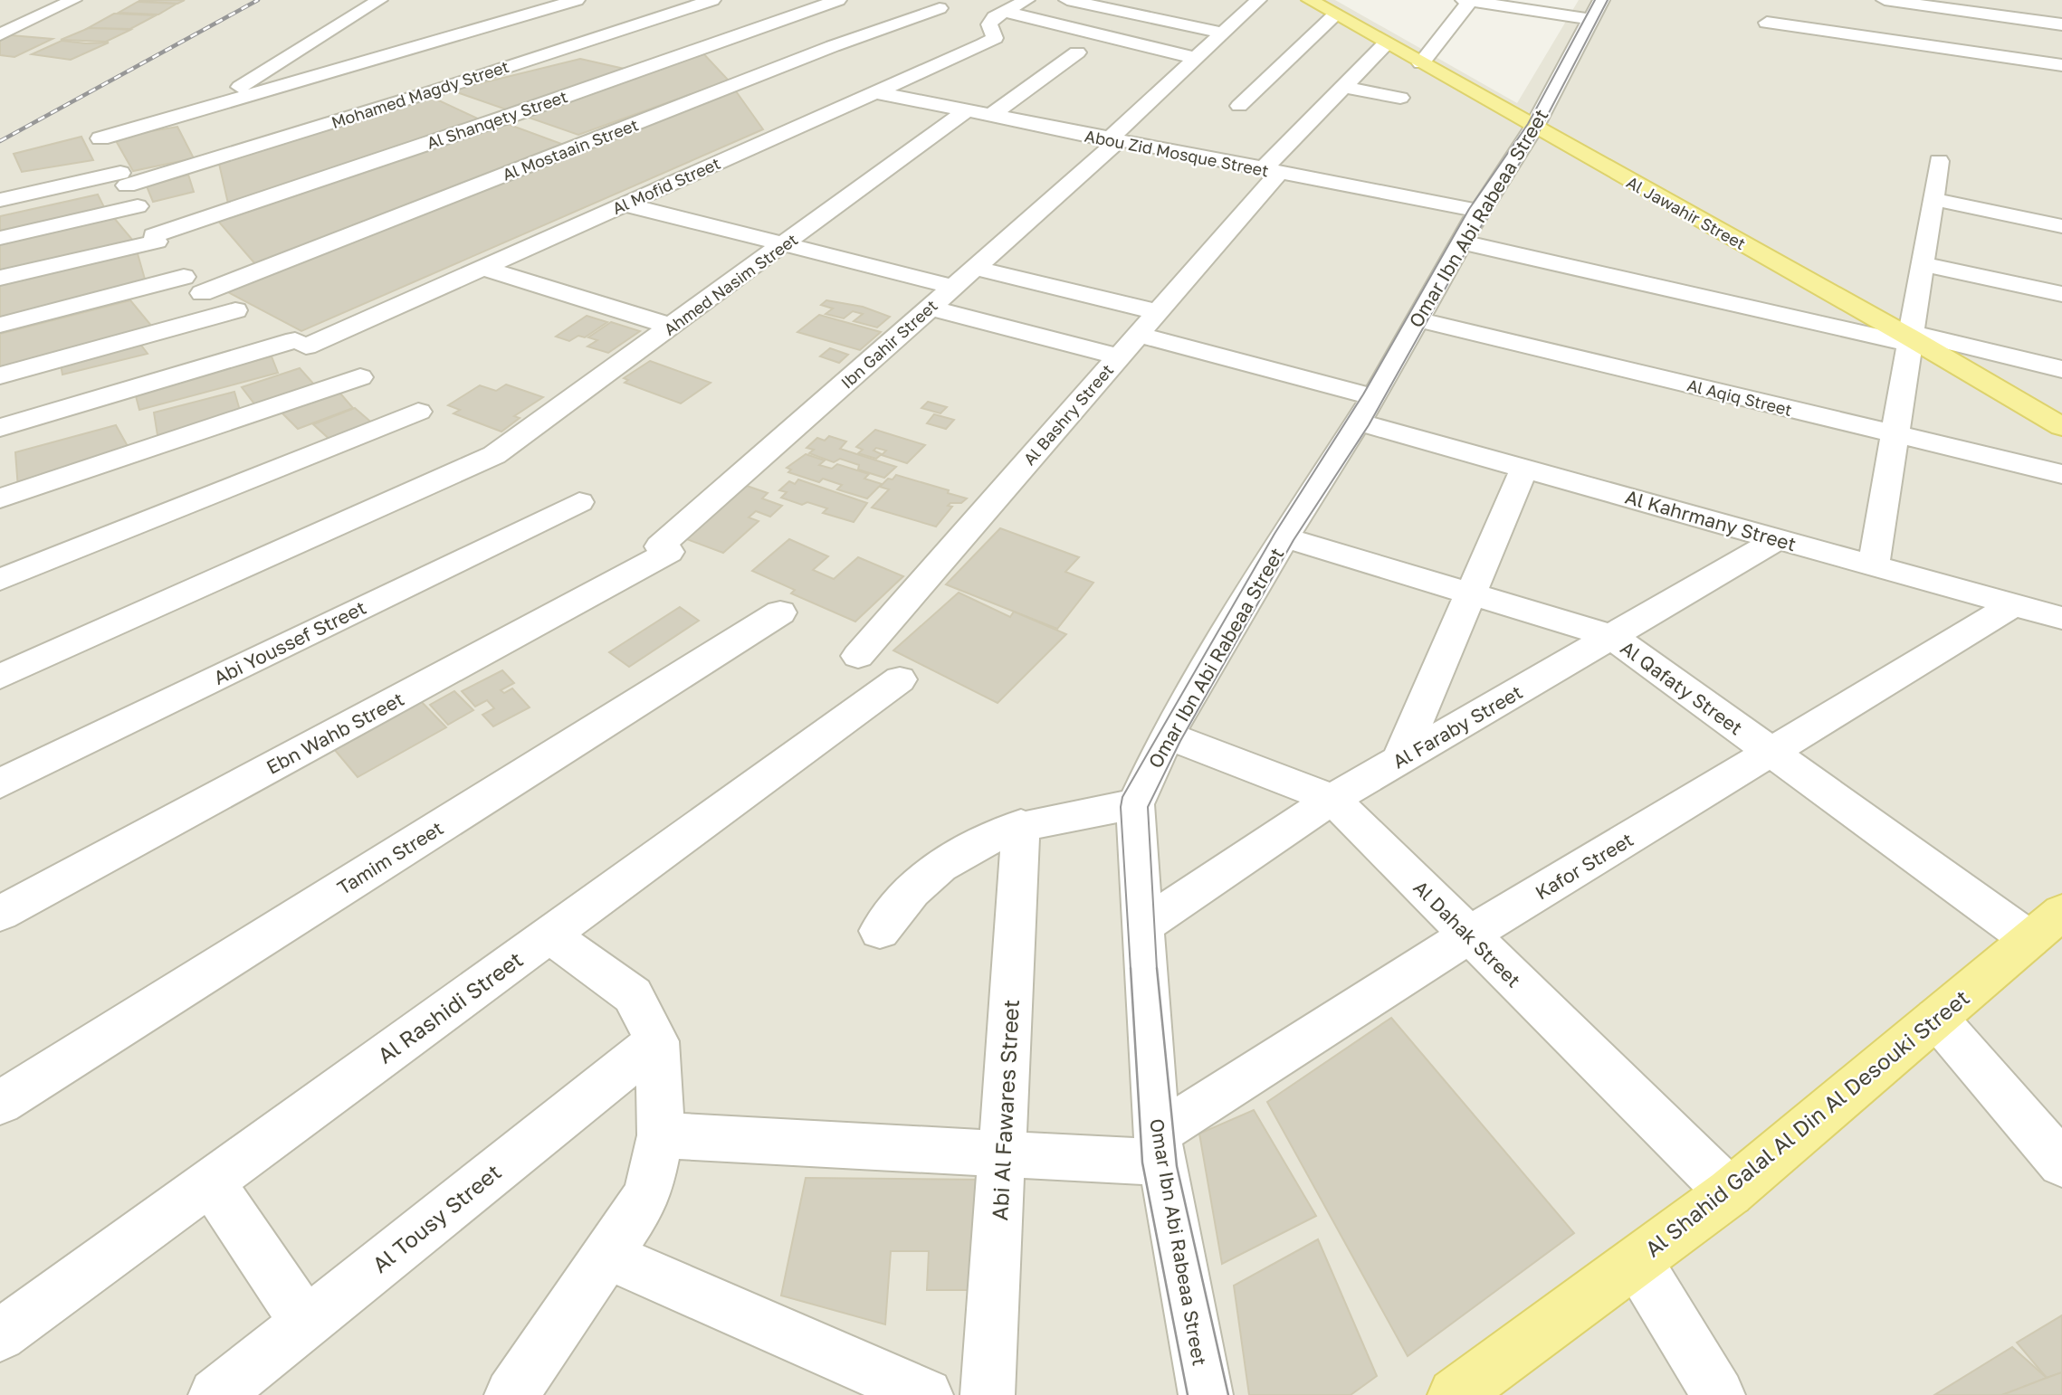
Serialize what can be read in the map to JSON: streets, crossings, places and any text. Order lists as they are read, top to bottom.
{
  "streets": {
    "main road": ["Al Jawahir Street", "Al Shahid Galal Al Din Al Desouki Street"],
    "street": [
      "Mohamed Magdy Street",
      "Al Shanqety Street",
      "Al Mostaain Street",
      "Abou Zid Mosque Street",
      "Al Mofid Street",
      "Omar Ibn Abi Rabeaa Street",
      "Ahmed Nasim Street",
      "Ibn Gahir Street",
      "Al Aqiq Street",
      "Al Bashry Street",
      "Al Kahrmany Street",
      "Abi Youssef Street",
      "Al Qafaty Street",
      "Al Faraby Street",
      "Ebn Wahb Street",
      "Tamim Street",
      "Kafor Street",
      "Al Dahak Street",
      "Al Rashidi Street",
      "Abi Al Fawares Street",
      "Al Tousy Street"
    ]
  },
  "crossings": [
    ["Abou Zid Mosque Street", "Al Mofid Street"],
    ["Abou Zid Mosque Street", "Omar Ibn Abi Rabeaa Street"],
    ["Abou Zid Mosque Street", "Ahmed Nasim Street"],
    ["Abou Zid Mosque Street", "Ibn Gahir Street"],
    ["Abou Zid Mosque Street", "Al Bashry Street"],
    ["Al Jawahir Street", "Omar Ibn Abi Rabeaa Street"],
    ["Al Jawahir Street", "Al Bashry Street"],
    ["Omar Ibn Abi Rabeaa Street", "Al Aqiq Street"],
    ["Omar Ibn Abi Rabeaa Street", "Al Kahrmany Street"],
    ["Omar Ibn Abi Rabeaa Street", "Al Qafaty Street"],
    ["Omar Ibn Abi Rabeaa Street", "Al Faraby Street"],
    ["Omar Ibn Abi Rabeaa Street", "Kafor Street"],
    ["Omar Ibn Abi Rabeaa Street", "Al Dahak Street"],
    ["Ibn Gahir Street", "Ebn Wahb Street"],
    ["Al Bashry Street", "Al Kahrmany Street"],
    ["Al Kahrmany Street", "Al Faraby Street"],
    ["Al Kahrmany Street", "Kafor Street"],
    ["Al Qafaty Street", "Al Faraby Street"],
    ["Al Qafaty Street", "Kafor Street"],
    ["Al Qafaty Street", "Al Shahid Galal Al Din Al Desouki Street"],
    ["Al Faraby Street", "Al Dahak Street"],
    ["Kafor Street", "Al Dahak Street"],
    ["Al Dahak Street", "Al Shahid Galal Al Din Al Desouki Street"]
  ]
}
